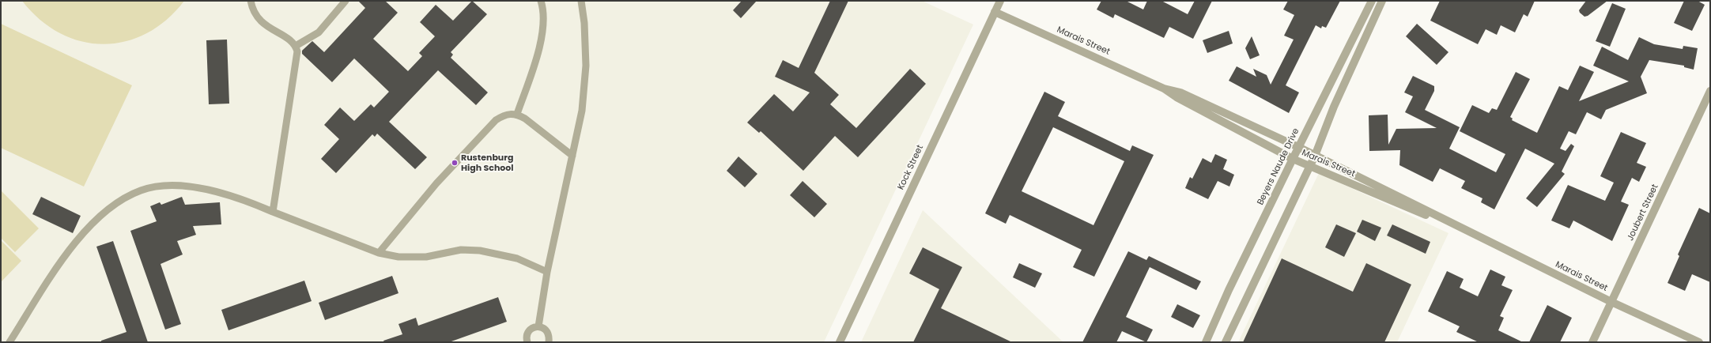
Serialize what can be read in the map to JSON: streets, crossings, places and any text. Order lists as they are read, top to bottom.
{
  "streets": {
    "street": [
      "Marais Street",
      "Beyers Naude Drive",
      "Kock Street",
      "Joubert Street"
    ]
  },
  "crossings": [
    ["Marais Street", "Beyers Naude Drive"],
    ["Marais Street", "Kock Street"],
    ["Marais Street", "Joubert Street"]
  ],
  "places": ["Rustenburg High School"]
}
